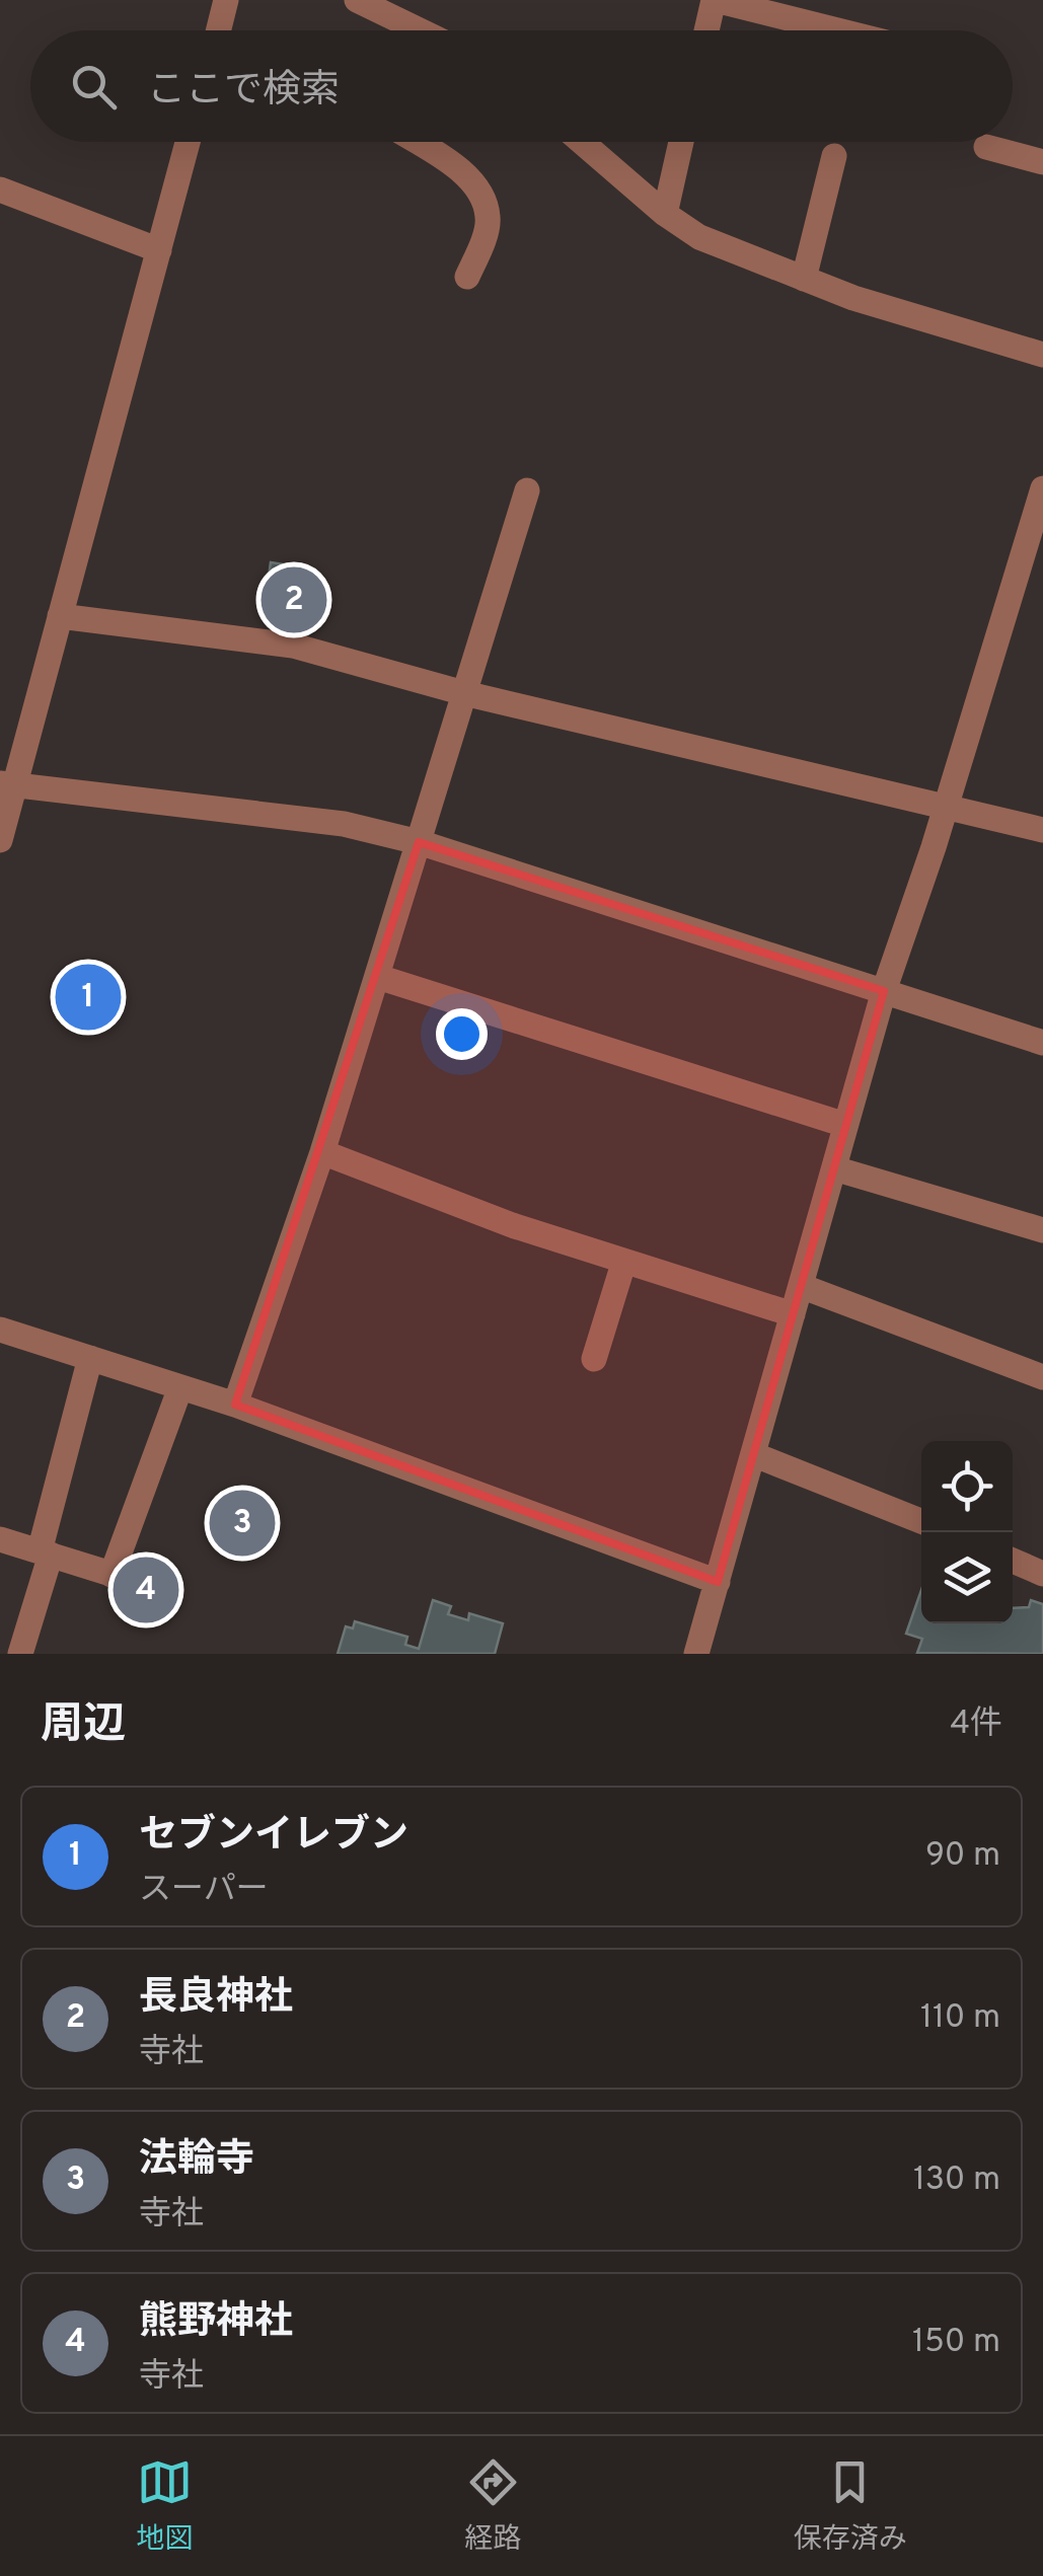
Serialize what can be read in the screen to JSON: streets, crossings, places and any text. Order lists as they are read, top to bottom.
{
  "page": {
    "search": "ここで検索",
    "pins": [
      "2",
      "1",
      "3",
      "4"
    ],
    "heading": ["周辺", "4件"],
    "list": [
      {
        "mark": "1",
        "name": "セブンイレブン",
        "note": "スーパー",
        "value": "90 m"
      },
      {
        "mark": "2",
        "name": "長良神社",
        "note": "寺社",
        "value": "110 m"
      },
      {
        "mark": "3",
        "name": "法輪寺",
        "note": "寺社",
        "value": "130 m"
      },
      {
        "mark": "4",
        "name": "熊野神社",
        "note": "寺社",
        "value": "150 m"
      }
    ],
    "nav": ["地図", "経路", "保存済み"]
  }
}
